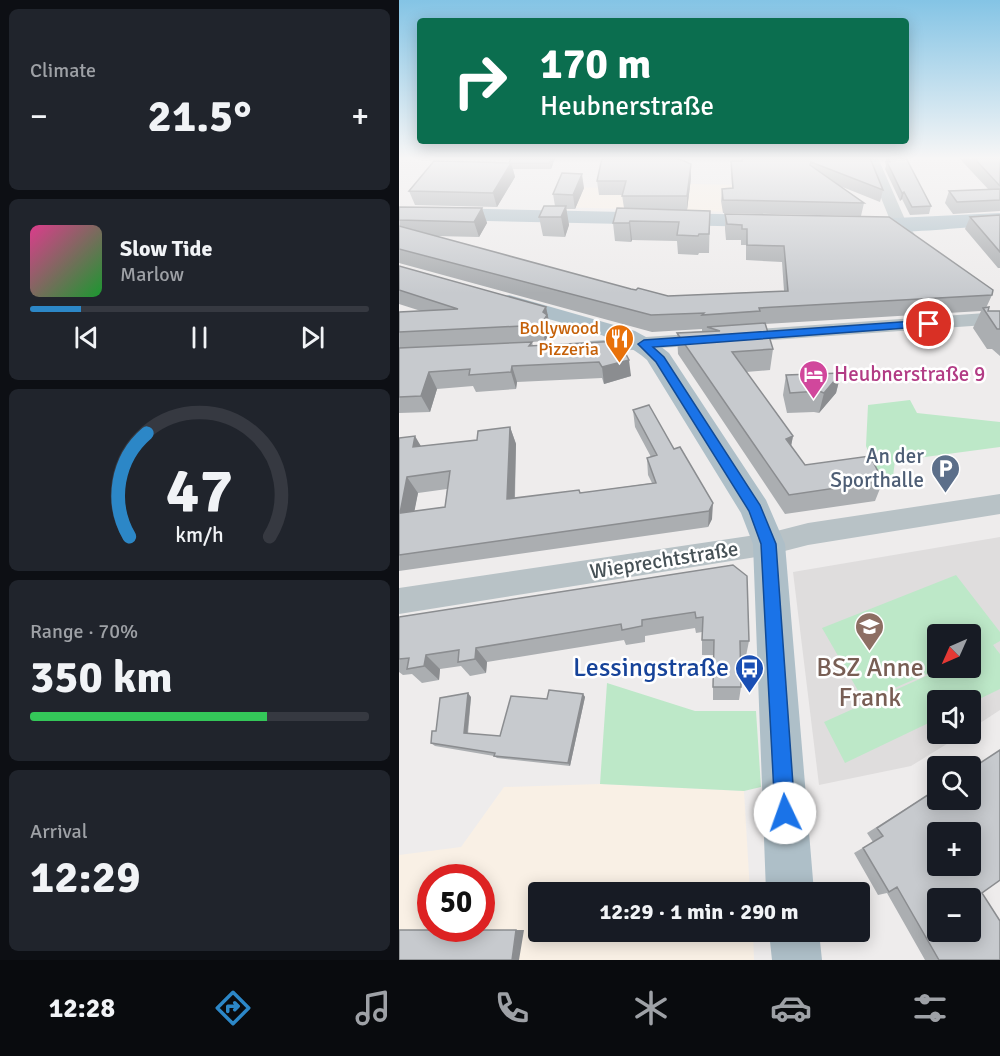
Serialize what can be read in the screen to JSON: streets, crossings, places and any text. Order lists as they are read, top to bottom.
{
  "streets": {
    "street": ["Wieprechtstraße"]
  },
  "places": {
    "restaurant": ["Bollywood Pizzeria"],
    "hotel": ["Heubnerstraße 9"],
    "parking": ["An der Sporthalle"],
    "school or university": ["BSZ Anne Frank"],
    "bus stop": ["Lessingstraße"]
  },
  "north": "bottom left",
  "page": {
    "tile": [
      "Climate",
      ["Range · 70%", "350 km"],
      ["Arrival", "12:29"]
    ],
    "turn": ["170 m", "Heubnerstraße"],
    "heat": ["−", "21.5°", "+"],
    "song": ["Slow Tide", "Marlow"],
    "map_buttons": ["+", "−"],
    "limit": "50",
    "trip": "12:29 · 1 min · 290 m",
    "tabs": "12:28",
    "gauge": ["47", "km/h"]
  }
}
